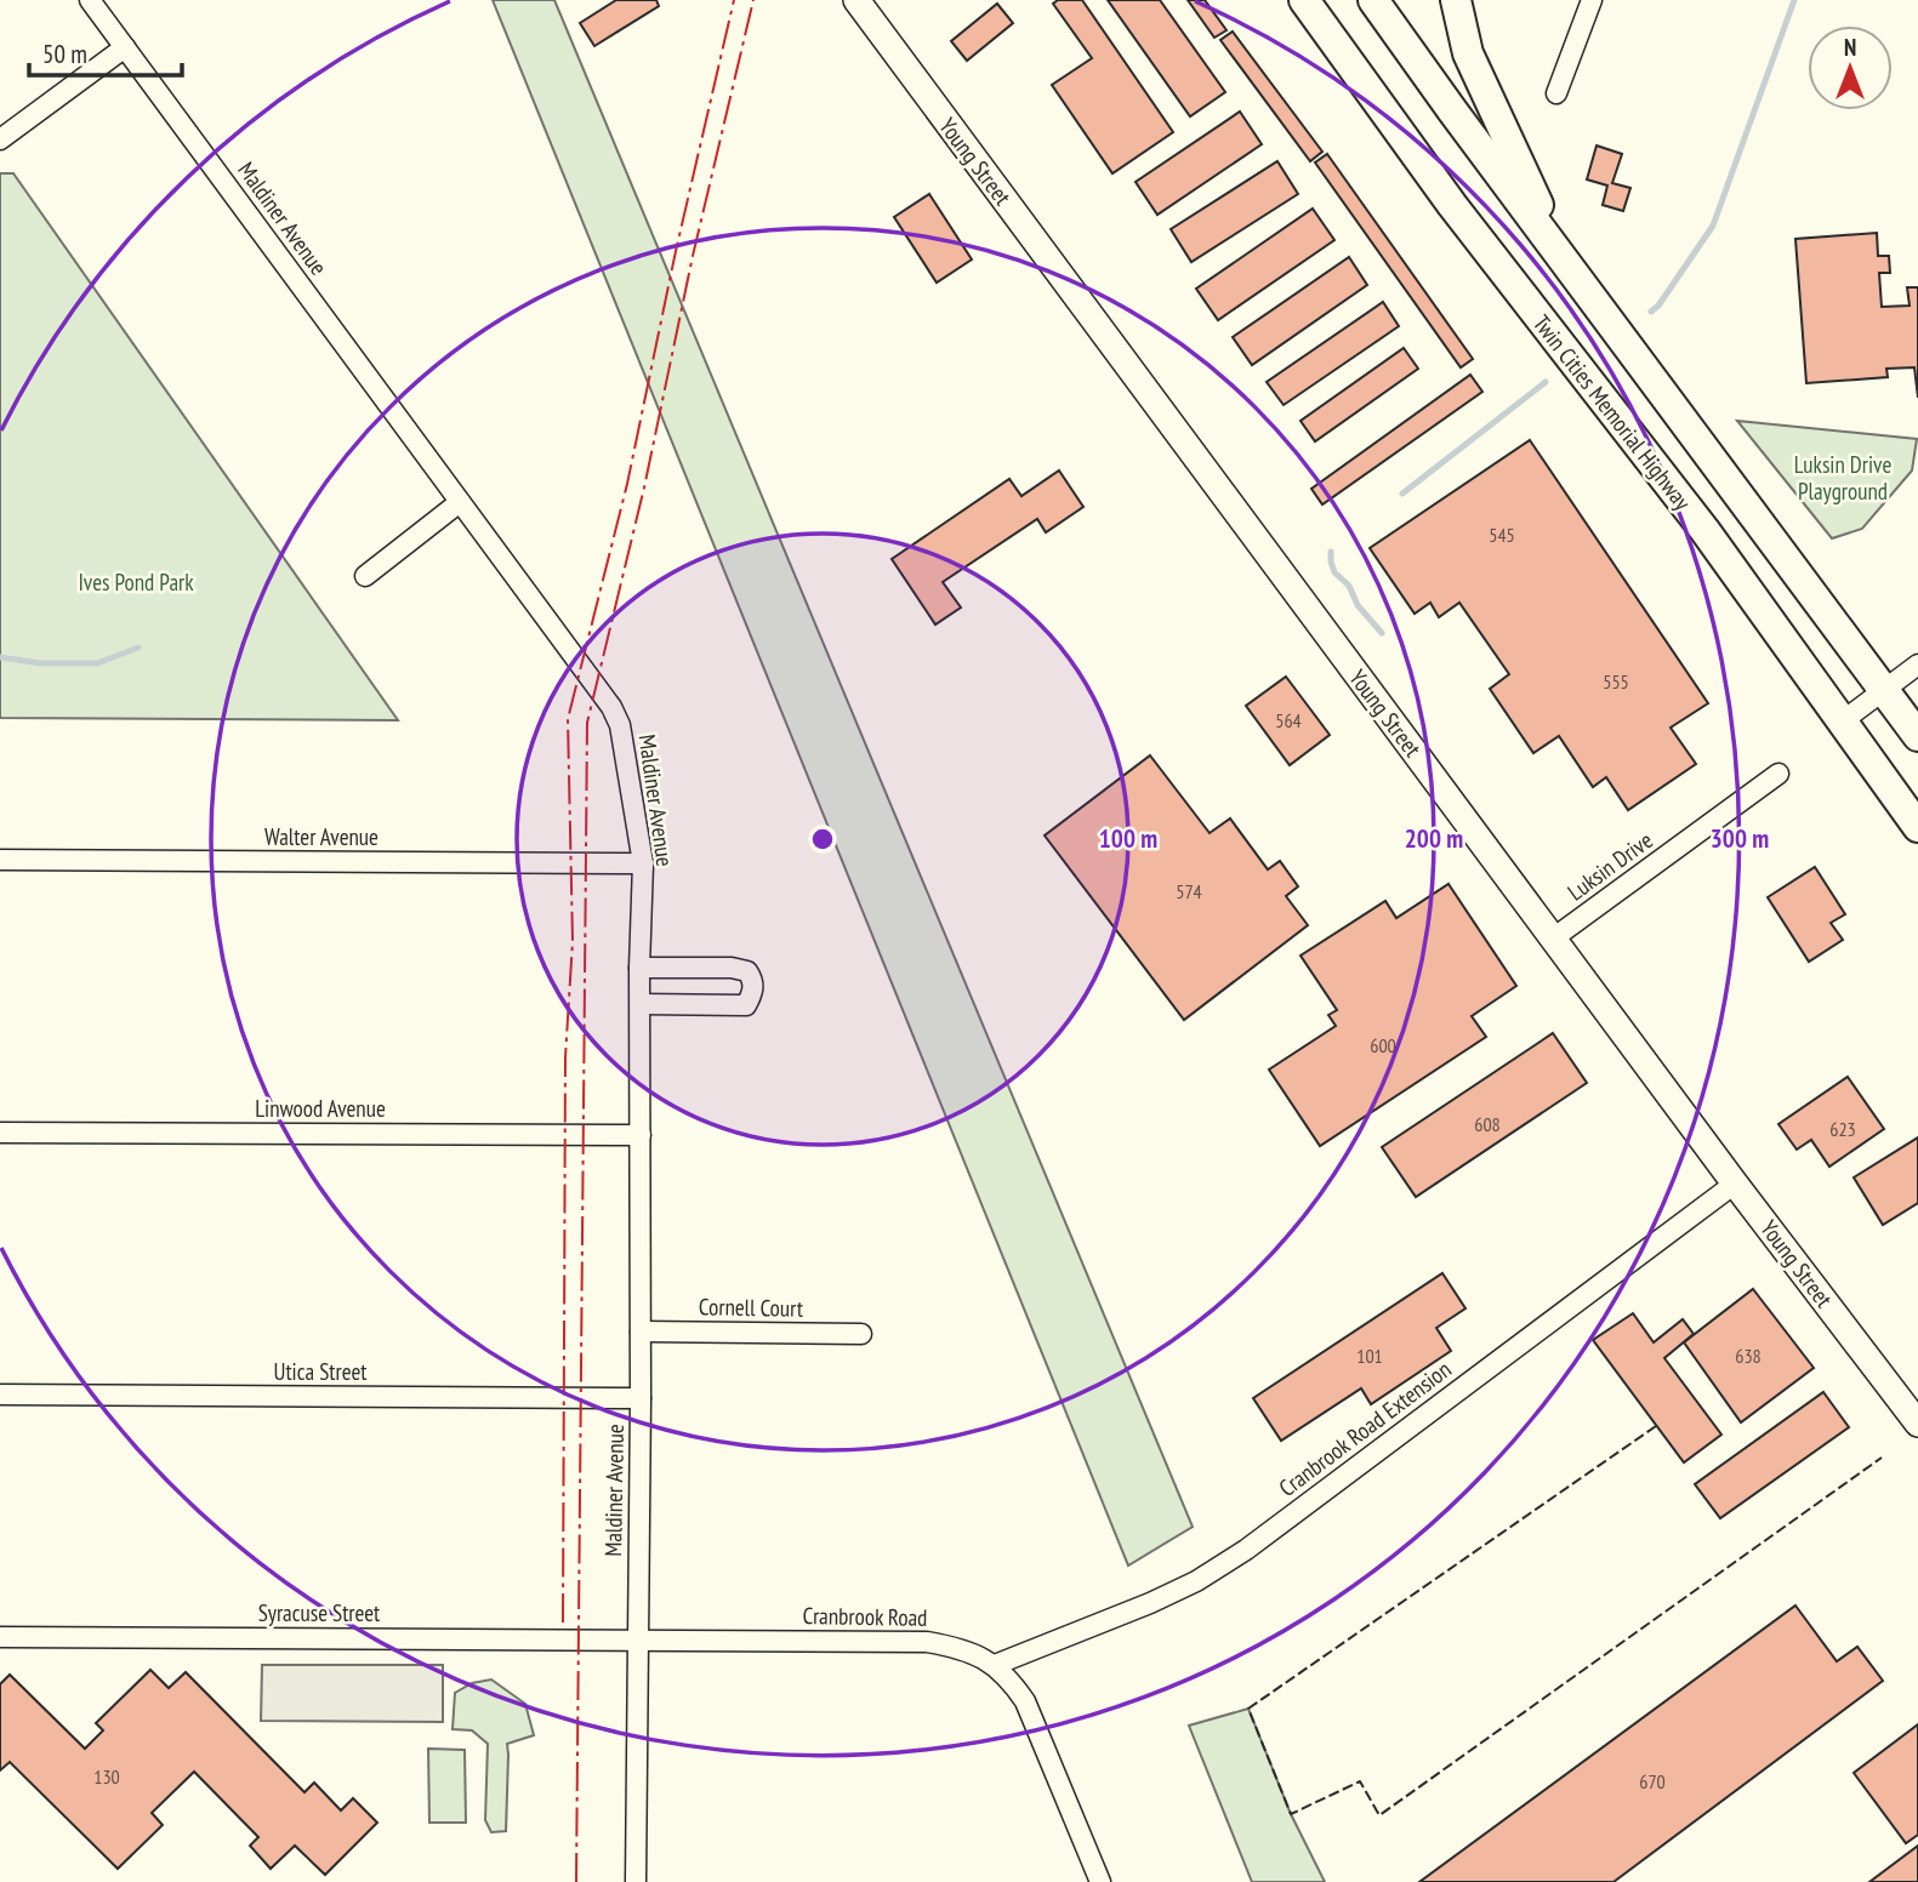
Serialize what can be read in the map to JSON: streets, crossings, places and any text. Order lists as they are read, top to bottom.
{
  "streets": {
    "main road": ["Twin Cities Memorial Highway"],
    "street": [
      "Young Street",
      "Maldiner Avenue",
      "Walter Avenue",
      "Luksin Drive",
      "Linwood Avenue",
      "Cornell Court",
      "Utica Street",
      "Cranbrook Road Extension",
      "Syracuse Street",
      "Cranbrook Road"
    ]
  },
  "crossings": [
    ["Young Street", "Luksin Drive"],
    ["Young Street", "Cranbrook Road Extension"],
    ["Maldiner Avenue", "Walter Avenue"],
    ["Maldiner Avenue", "Linwood Avenue"],
    ["Maldiner Avenue", "Cornell Court"],
    ["Maldiner Avenue", "Utica Street"],
    ["Maldiner Avenue", "Syracuse Street"],
    ["Maldiner Avenue", "Cranbrook Road"],
    ["Cranbrook Road Extension", "Cranbrook Road"],
    ["Syracuse Street", "Cranbrook Road"]
  ],
  "parks": ["Luksin Drive Playground", "Ives Pond Park"],
  "house_numbers": [
    "545",
    "555",
    "564",
    "574",
    "600",
    "608",
    "623",
    "101",
    "638",
    "130",
    "670"
  ],
  "scale_bar": "50 m",
  "north": "top",
  "rings": ["100 m", "200 m", "300 m"]
}
